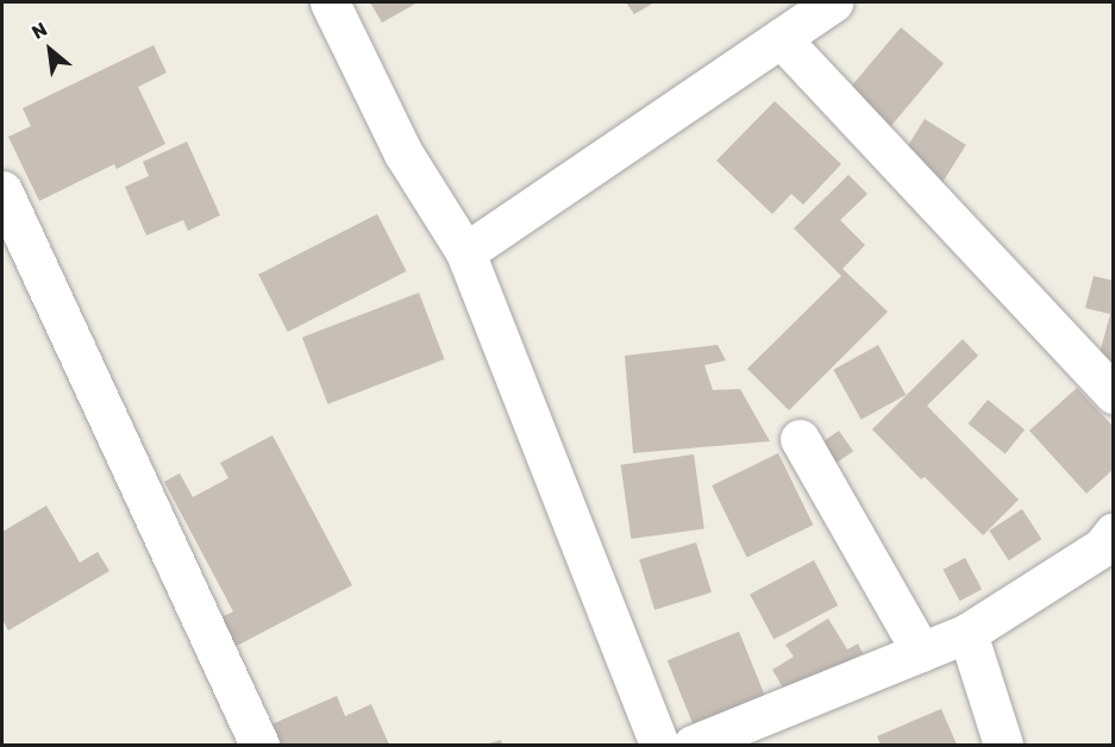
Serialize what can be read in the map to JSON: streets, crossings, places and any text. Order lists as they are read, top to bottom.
{
  "north": "top left"
}
